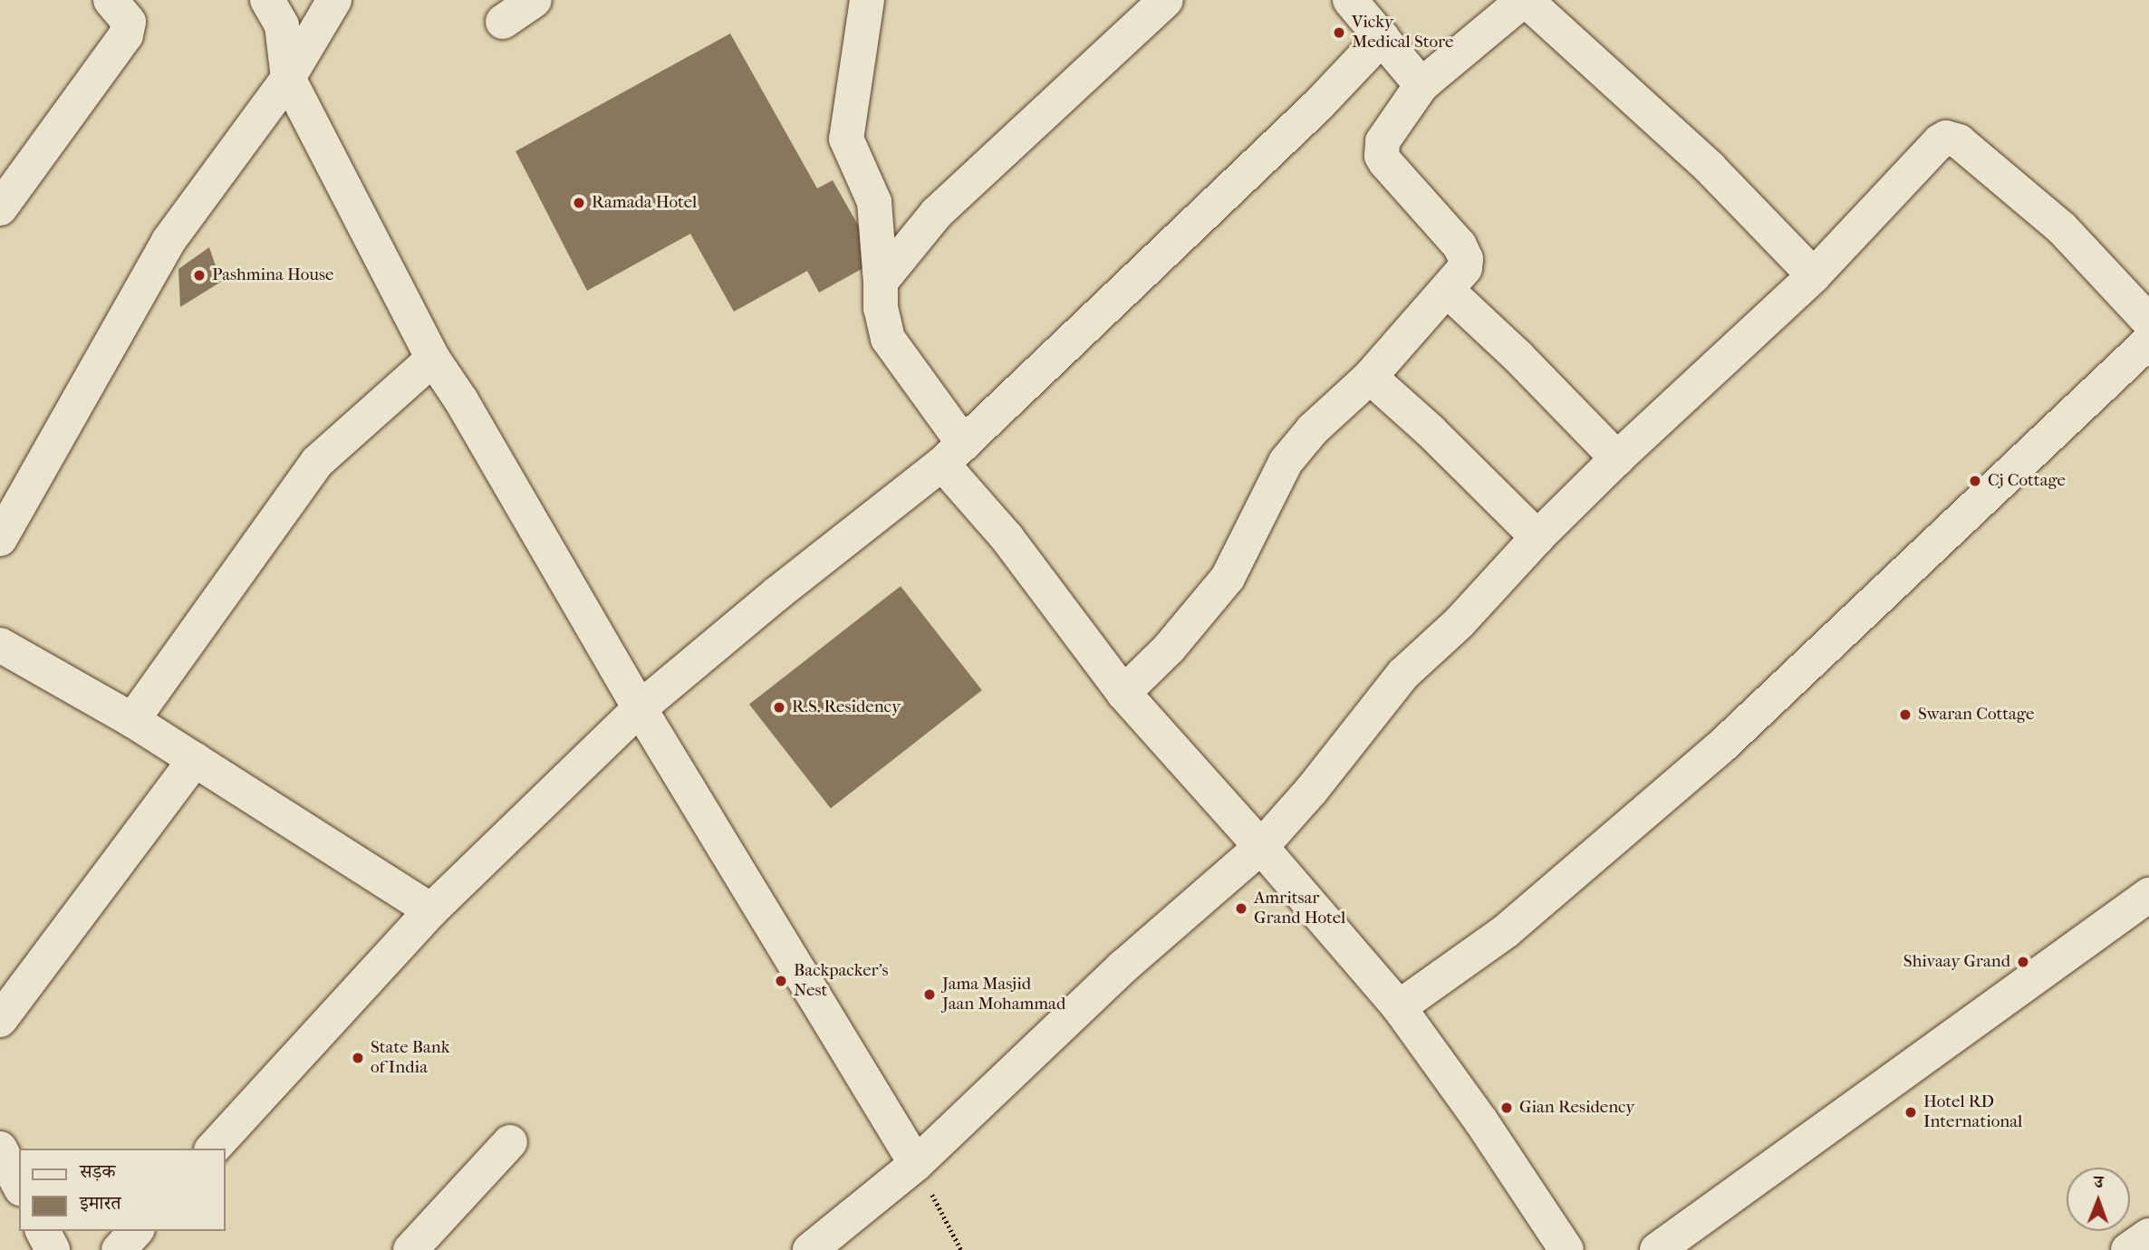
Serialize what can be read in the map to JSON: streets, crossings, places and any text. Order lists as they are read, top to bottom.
{
  "places": [
    "Vicky Medical Store",
    "Ramada Hotel",
    "Pashmina House",
    "Cj Cottage",
    "R.S. Residency",
    "Swaran Cottage",
    "Amritsar Grand Hotel",
    "Shivaay Grand",
    "Backpacker’s Nest",
    "Jama Masjid Jaan Mohammad",
    "State Bank of India",
    "Gian Residency",
    "Hotel RD International"
  ],
  "legend": ["सड़क", "इमारत"],
  "north": "top"
}
